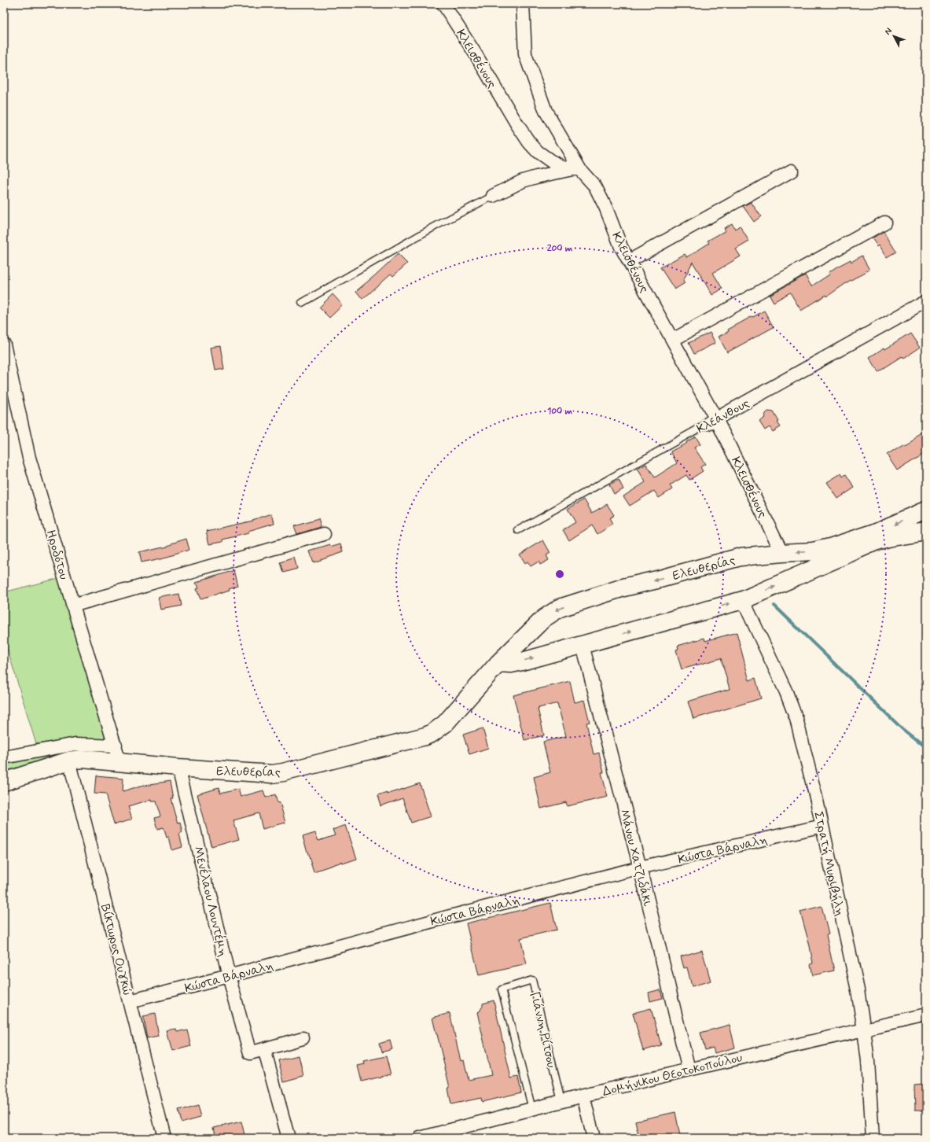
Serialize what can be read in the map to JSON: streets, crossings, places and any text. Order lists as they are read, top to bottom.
{
  "streets": {
    "street": [
      "Κλεισθένους",
      "Κλεάνθους",
      "Ηροδότου",
      "Ελευθερίας",
      "Κώστα Βάρναλη",
      "Μάνου Χατζιδάκι",
      "Στρατή Μυριβήλη",
      "Μενέλαου Λουντέμη",
      "Βίκτωρος Ουγκώ",
      "Δομήνικου Θεοτοκοπούλου"
    ],
    "lane": ["Γιάννη Ρίτσου"]
  },
  "crossings": [
    ["Κλεισθένους", "Κλεάνθους"],
    ["Κλεισθένους", "Ελευθερίας"],
    ["Ηροδότου", "Ελευθερίας"],
    ["Ελευθερίας", "Μενέλαου Λουντέμη"],
    ["Ελευθερίας", "Βίκτωρος Ουγκώ"],
    ["Κώστα Βάρναλη", "Μάνου Χατζιδάκι"],
    ["Κώστα Βάρναλη", "Στρατή Μυριβήλη"],
    ["Κώστα Βάρναλη", "Μενέλαου Λουντέμη"],
    ["Κώστα Βάρναλη", "Βίκτωρος Ουγκώ"],
    ["Μάνου Χατζιδάκι", "Δομήνικου Θεοτοκοπούλου"],
    ["Στρατή Μυριβήλη", "Δομήνικου Θεοτοκοπούλου"],
    ["Γιάννη Ρίτσου", "Δομήνικου Θεοτοκοπούλου"]
  ],
  "north": "top left",
  "rings": ["200 m", "100 m"]
}
